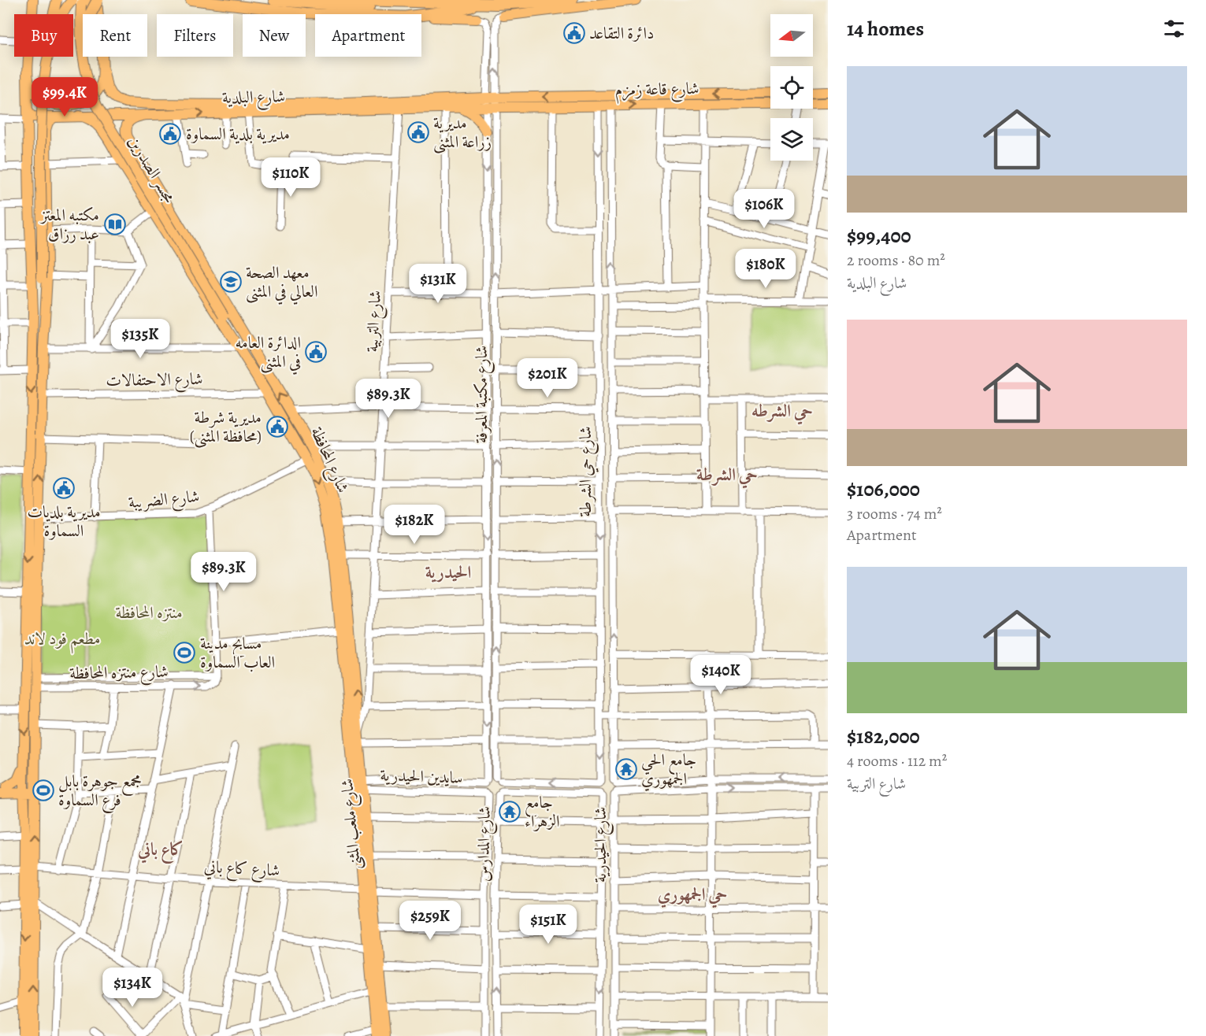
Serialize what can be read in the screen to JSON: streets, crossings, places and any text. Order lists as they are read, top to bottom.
{
  "streets": {
    "main road": [
      "شارع قاعة زمزم",
      "شارع البلدية",
      "مجسر الصدرين",
      "شارع المحافظة",
      "شارع ملعب المثنى"
    ],
    "street": [
      "شارع التربية",
      "شارع الاحتفالات",
      "شارع مكتبة المعرفة",
      "شارع حي الشرطة",
      "شارع الضريبة",
      "شارع منتزه المحافظة",
      "سايدين الحيدرية",
      "شارع المدارس",
      "شارع الحيدرية",
      "شارع كاع باني"
    ]
  },
  "crossings": [
    ["شارع قاعة زمزم", "شارع البلدية"],
    ["شارع قاعة زمزم", "شارع مكتبة المعرفة"],
    ["شارع قاعة زمزم", "شارع حي الشرطة"],
    ["شارع البلدية", "شارع التربية"],
    ["شارع البلدية", "شارع مكتبة المعرفة"],
    ["مجسر الصدرين", "شارع المحافظة"],
    ["شارع التربية", "شارع ملعب المثنى"],
    ["شارع الاحتفالات", "شارع المحافظة"],
    ["شارع مكتبة المعرفة", "سايدين الحيدرية"],
    ["شارع مكتبة المعرفة", "شارع المدارس"],
    ["شارع المحافظة", "شارع الضريبة"],
    ["شارع المحافظة", "شارع ملعب المثنى"],
    ["شارع حي الشرطة", "شارع الحيدرية"],
    ["سايدين الحيدرية", "شارع ملعب المثنى"],
    ["سايدين الحيدرية", "شارع المدارس"],
    ["شارع ملعب المثنى", "شارع كاع باني"],
    ["شارع المدارس", "شارع كاع باني"]
  ],
  "districts": [
    "حي الشرطه",
    "حي الشرطة",
    "الحيدرية",
    "كاع باني",
    "حي الجمهوري"
  ],
  "parks": ["منتزه المحافظة", "مطعم فود لاند"],
  "places": {
    "public building": [
      "دائرة التقاعد",
      "مديرية زراعة المثنى",
      "مديرية بلدية السماوة",
      "الدائرة العامه في المثنى",
      "مديرية شرطة (محافظة المثنى)",
      "مديرية بلديات السماوة"
    ],
    "library": ["مكتبه المعتز عبد رزاق"],
    "school or university": ["معهد الصحة العالي في المثنى"],
    "sports": ["مسابح مدينة العاب السماوة", "مجمع جوهرة بابل فرع السماوة"],
    "temple": ["جامع الحي الجمهوري", "جامع الزهراء"]
  },
  "north": "left",
  "page": {
    "heading": "14 homes",
    "chip": [
      "Buy",
      "Rent",
      "Filters",
      "New",
      "Apartment"
    ],
    "list": [
      {
        "name": "$99,400",
        "note": "2 rooms · 80 m² · شارع البلدية"
      },
      {
        "name": "$106,000",
        "note": "3 rooms · 74 m² · Apartment"
      },
      {
        "name": "$182,000",
        "note": "4 rooms · 112 m² · شارع التربية"
      }
    ],
    "price": [
      "$99.4K",
      "$110K",
      "$106K",
      "$180K",
      "$131K",
      "$135K",
      "$201K",
      "$89.3K",
      "$182K",
      "$89.3K",
      "$140K",
      "$259K",
      "$151K",
      "$134K"
    ]
  }
}
